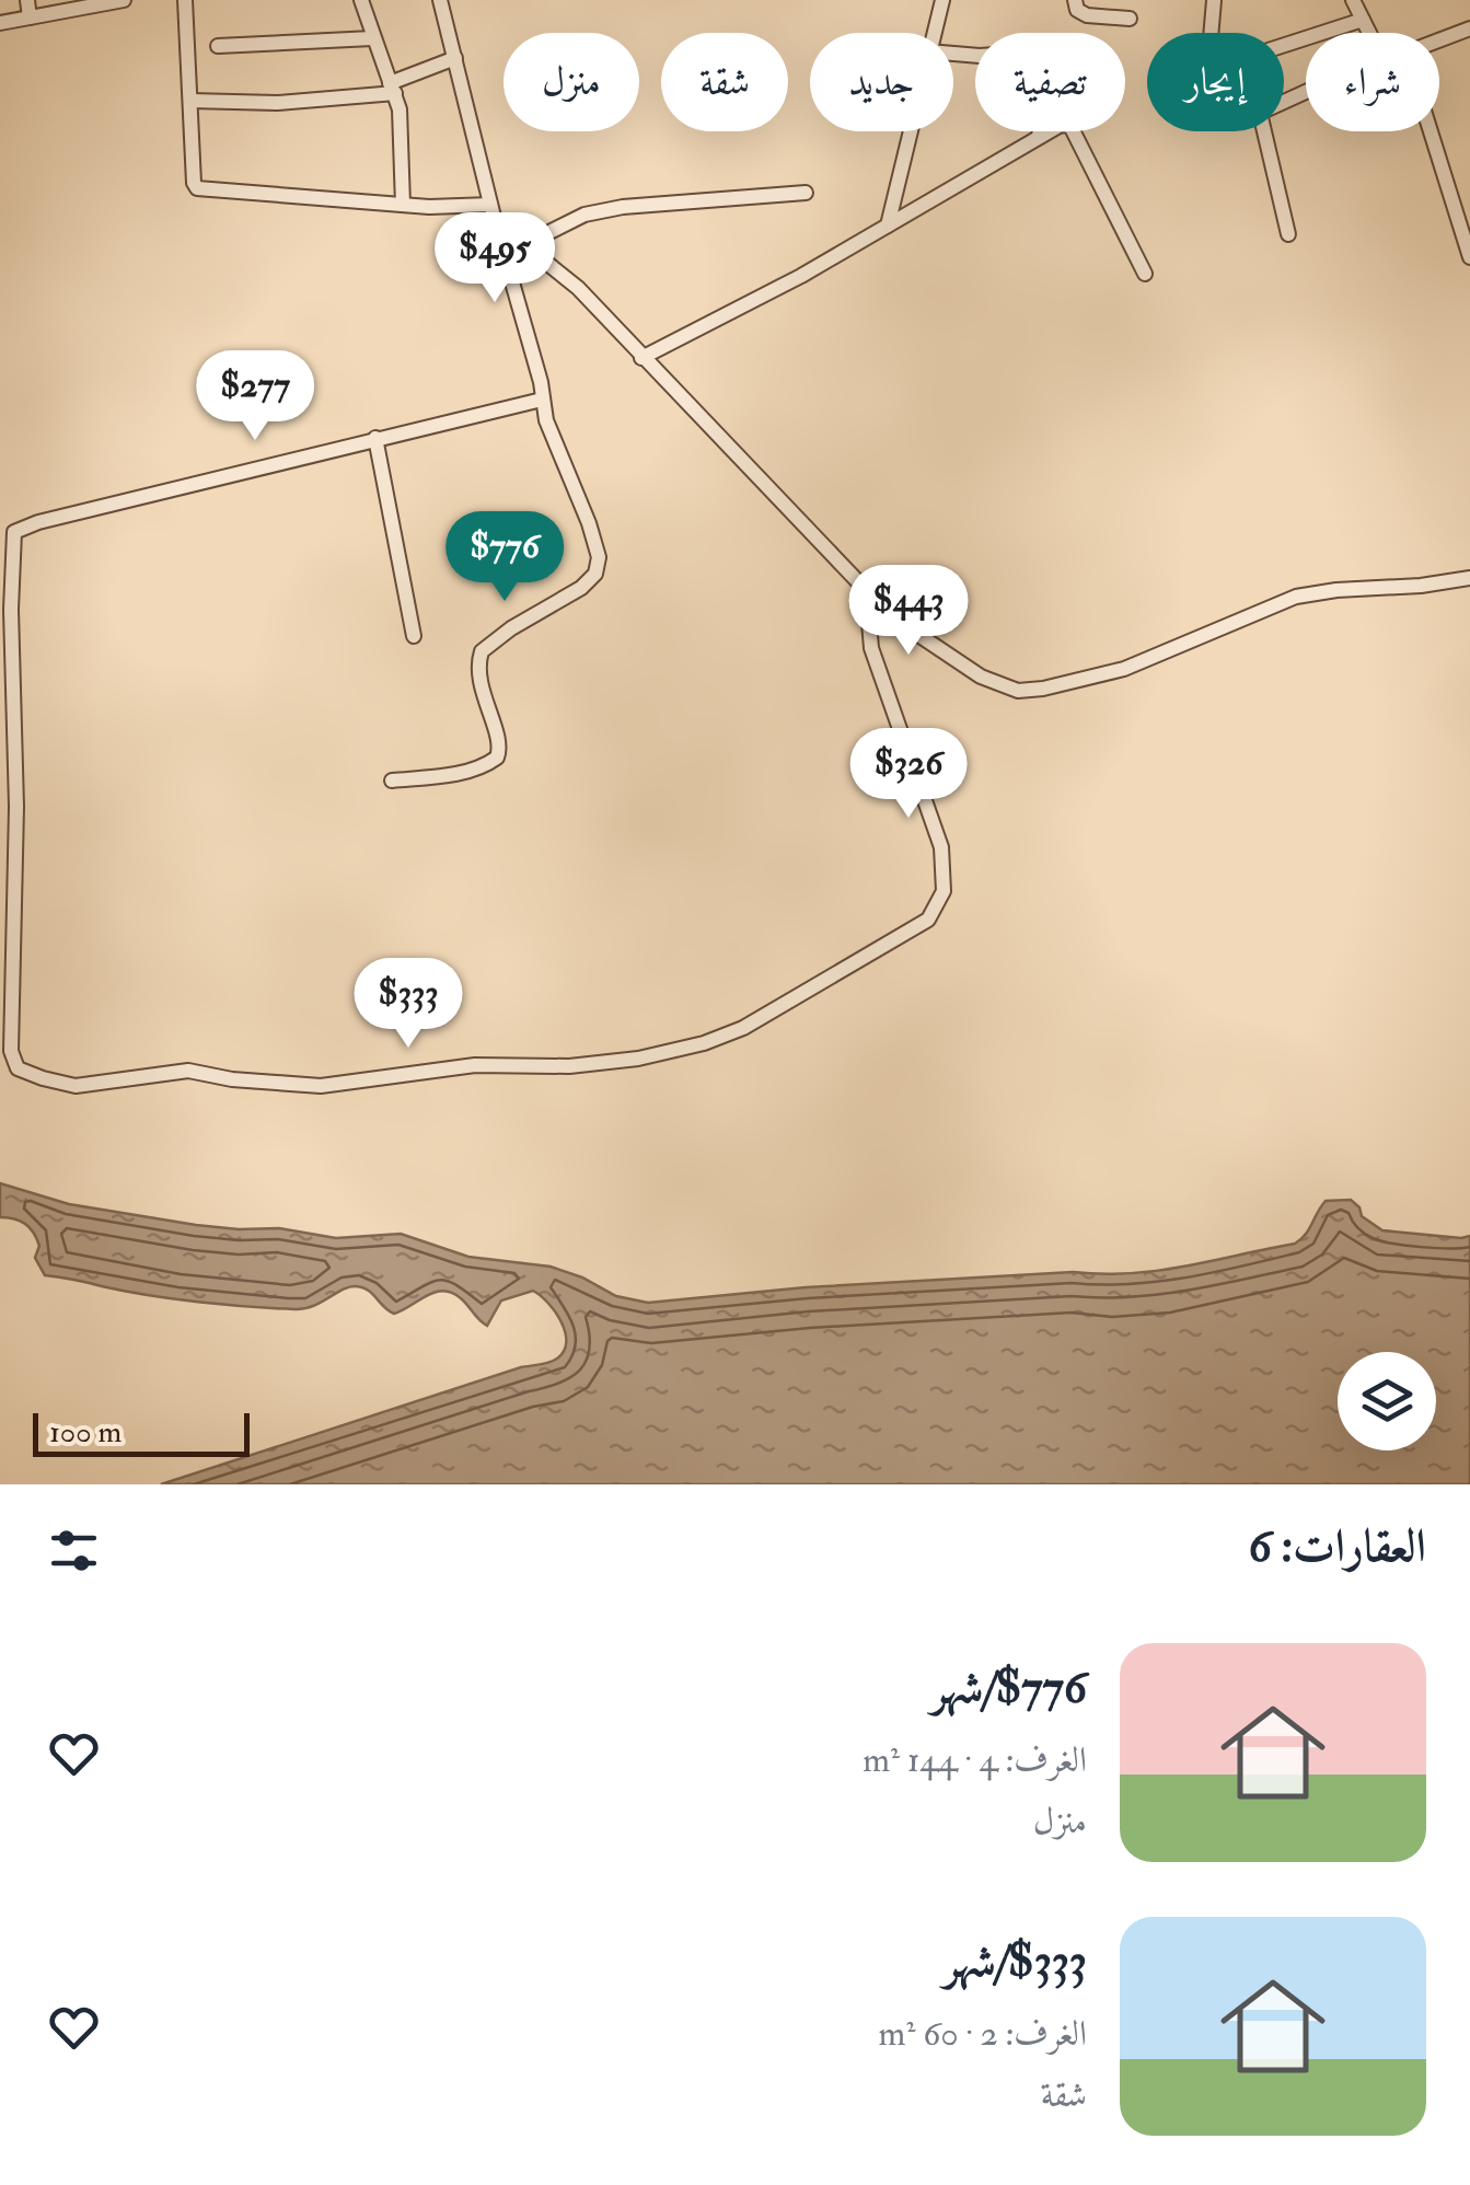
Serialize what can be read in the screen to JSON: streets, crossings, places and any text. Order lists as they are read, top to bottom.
{
  "scale_bar": "100 m",
  "page": {
    "chip": [
      "شراء",
      "إيجار",
      "تصفية",
      "جديد",
      "شقة",
      "منزل"
    ],
    "price": [
      "$495",
      "$277",
      "$776",
      "$443",
      "$326",
      "$333"
    ],
    "scale": "100 m",
    "heading": "العقارات: 6",
    "list": [
      {
        "name": "$776/شهر",
        "note": "الغرف: 4 · 144 m² · منزل"
      },
      {
        "name": "$333/شهر",
        "note": "الغرف: 2 · 60 m² · شقة"
      }
    ]
  }
}
